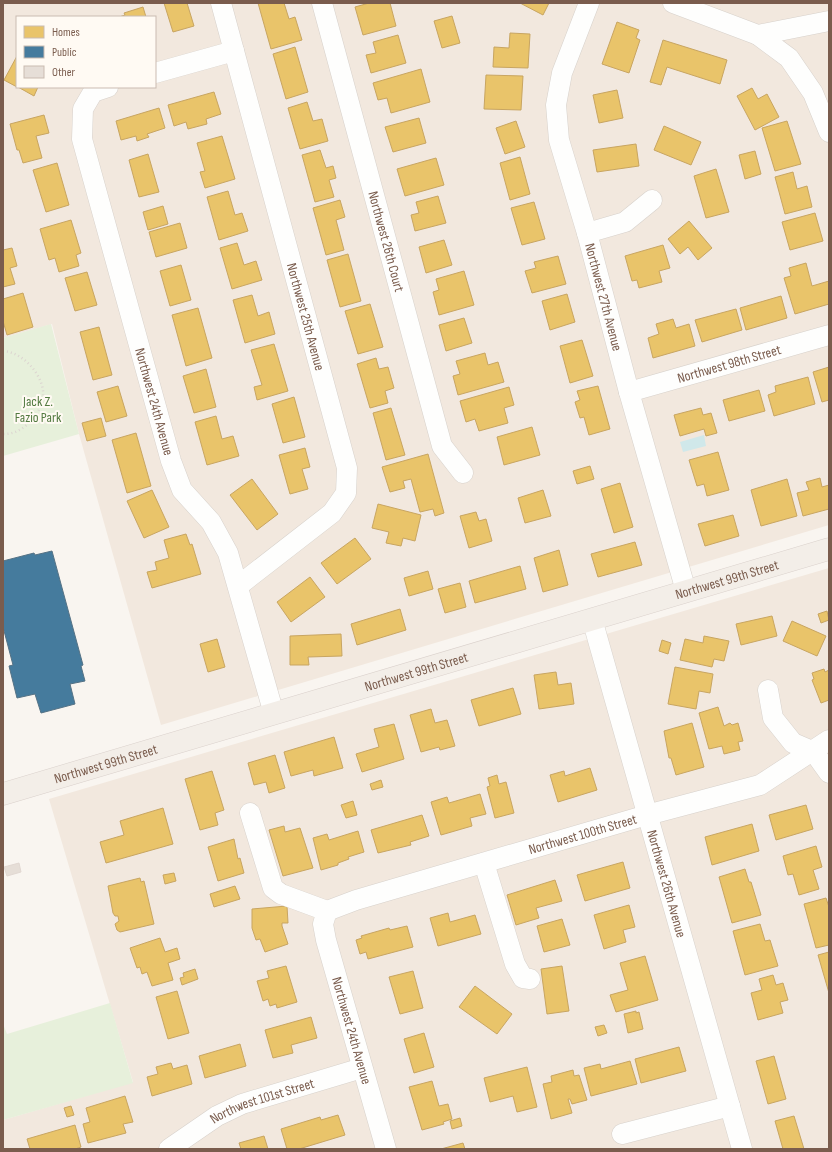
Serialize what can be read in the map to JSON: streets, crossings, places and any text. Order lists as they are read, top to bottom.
{
  "streets": {
    "main road": ["Northwest 99th Street"],
    "street": [
      "Northwest 26th Court",
      "Northwest 27th Avenue",
      "Northwest 25th Avenue",
      "Northwest 98th Street",
      "Northwest 24th Avenue",
      "Northwest 100th Street",
      "Northwest 26th Avenue",
      "Northwest 101st Street"
    ]
  },
  "crossings": [
    ["Northwest 27th Avenue", "Northwest 98th Street"],
    ["Northwest 27th Avenue", "Northwest 99th Street"],
    ["Northwest 25th Avenue", "Northwest 24th Avenue"],
    ["Northwest 24th Avenue", "Northwest 99th Street"],
    ["Northwest 24th Avenue", "Northwest 100th Street"],
    ["Northwest 24th Avenue", "Northwest 101st Street"],
    ["Northwest 99th Street", "Northwest 26th Avenue"],
    ["Northwest 100th Street", "Northwest 26th Avenue"]
  ],
  "parks": ["Jack Z. Fazio Park"],
  "legend": ["Homes", "Public", "Other"]
}
